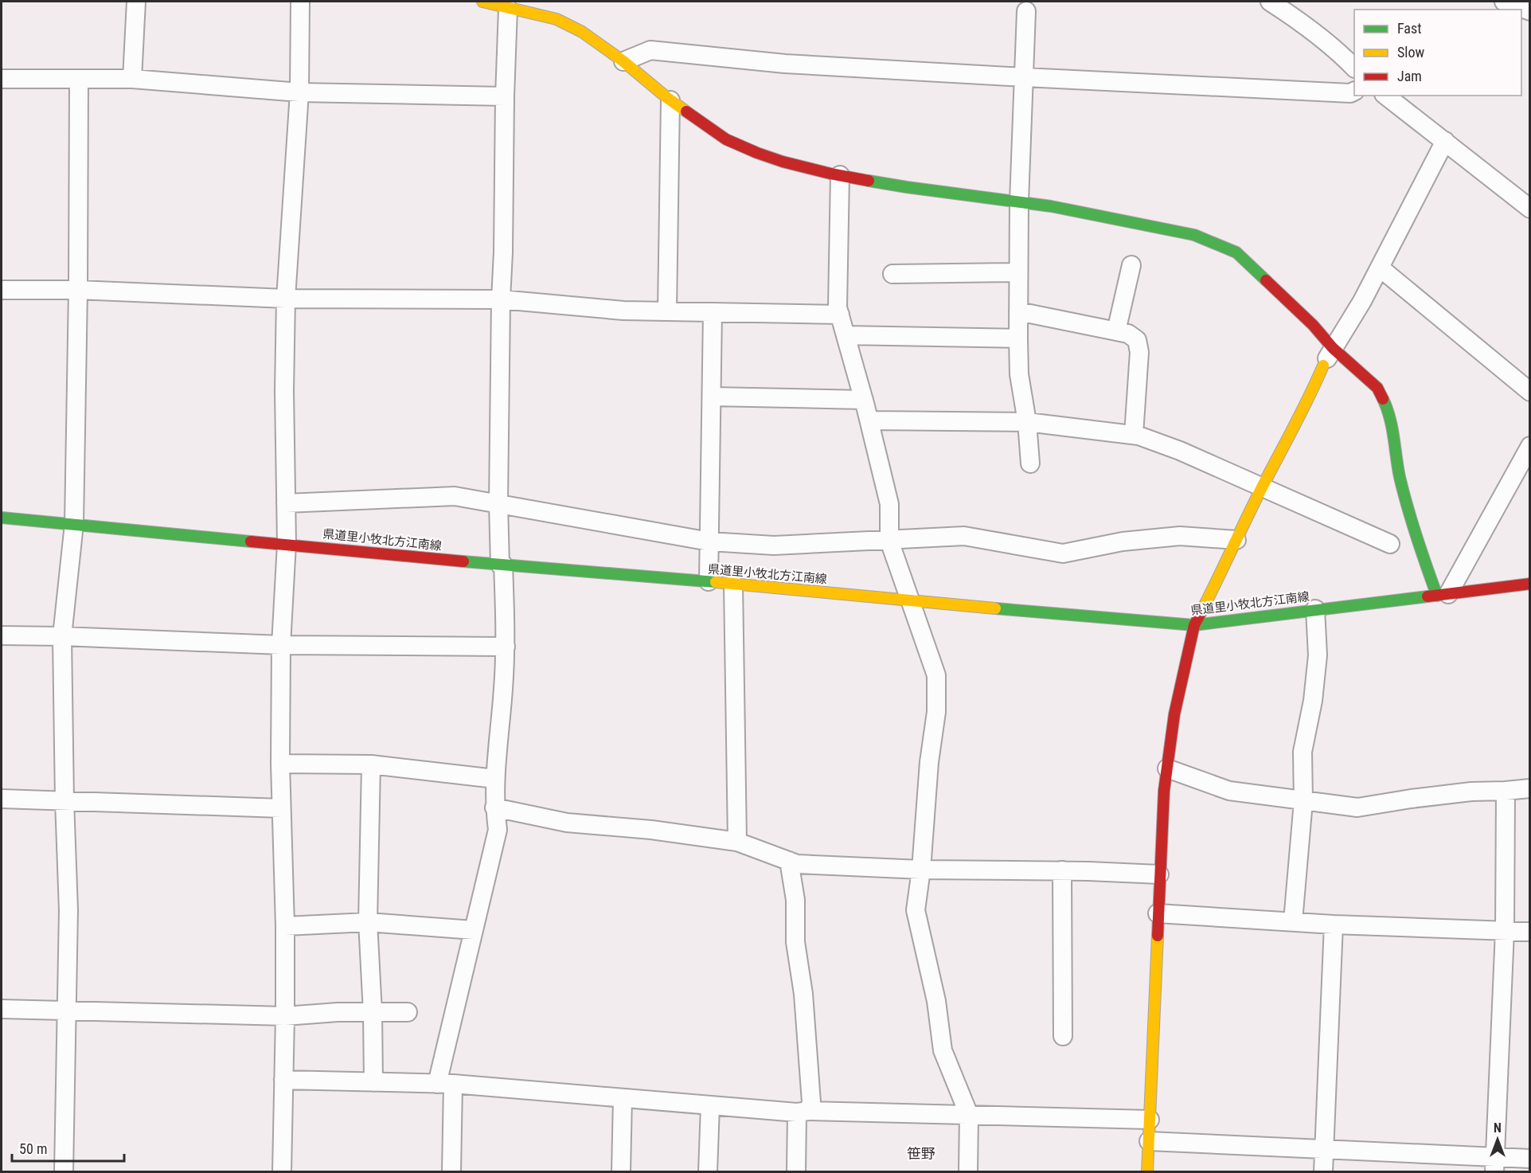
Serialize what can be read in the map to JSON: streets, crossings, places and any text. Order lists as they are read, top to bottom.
{
  "streets": {
    "street": ["県道里小牧北方江南線"]
  },
  "districts": ["笹野"],
  "legend": ["Fast", "Slow", "Jam"],
  "scale_bar": "50 m",
  "north": "top"
}
